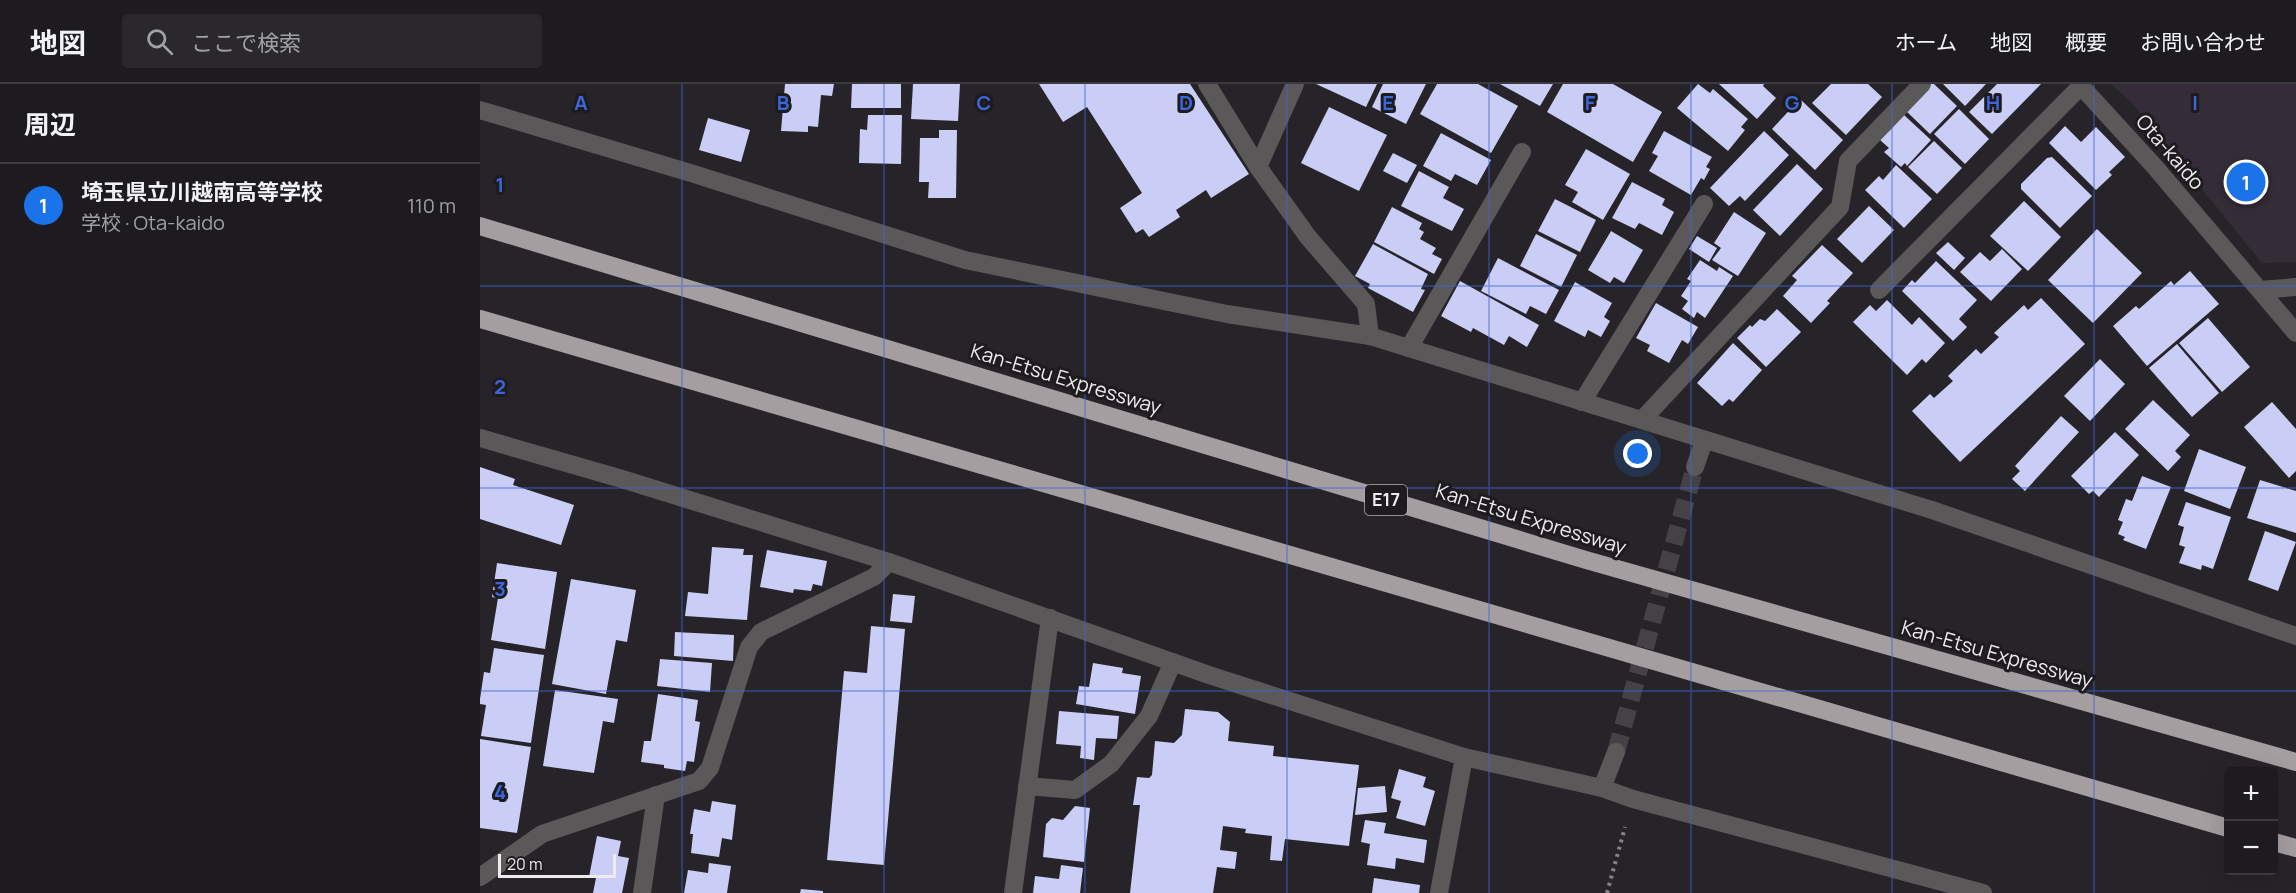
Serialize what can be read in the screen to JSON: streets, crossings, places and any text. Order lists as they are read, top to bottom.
{
  "streets": {
    "highway": ["Kan-Etsu Expressway", "E17"],
    "street": ["Ota-kaido"]
  },
  "scale_bar": "20 m",
  "page": {
    "header": "地図",
    "search": "ここで検索",
    "nav": [
      "ホーム",
      "地図",
      "概要",
      "お問い合わせ"
    ],
    "heading": "周辺",
    "pins": "1",
    "list": [
      {
        "mark": "1",
        "name": "埼玉県立川越南高等学校",
        "note": "学校 · Ota-kaido",
        "value": "110 m"
      }
    ],
    "map_buttons": ["+", "−"],
    "scale": "20 m"
  },
  "grid": {
    "columns": [
      "A",
      "B",
      "C",
      "D",
      "E",
      "F",
      "G",
      "H",
      "I"
    ],
    "rows": [
      "1",
      "2",
      "3",
      "4"
    ]
  }
}
